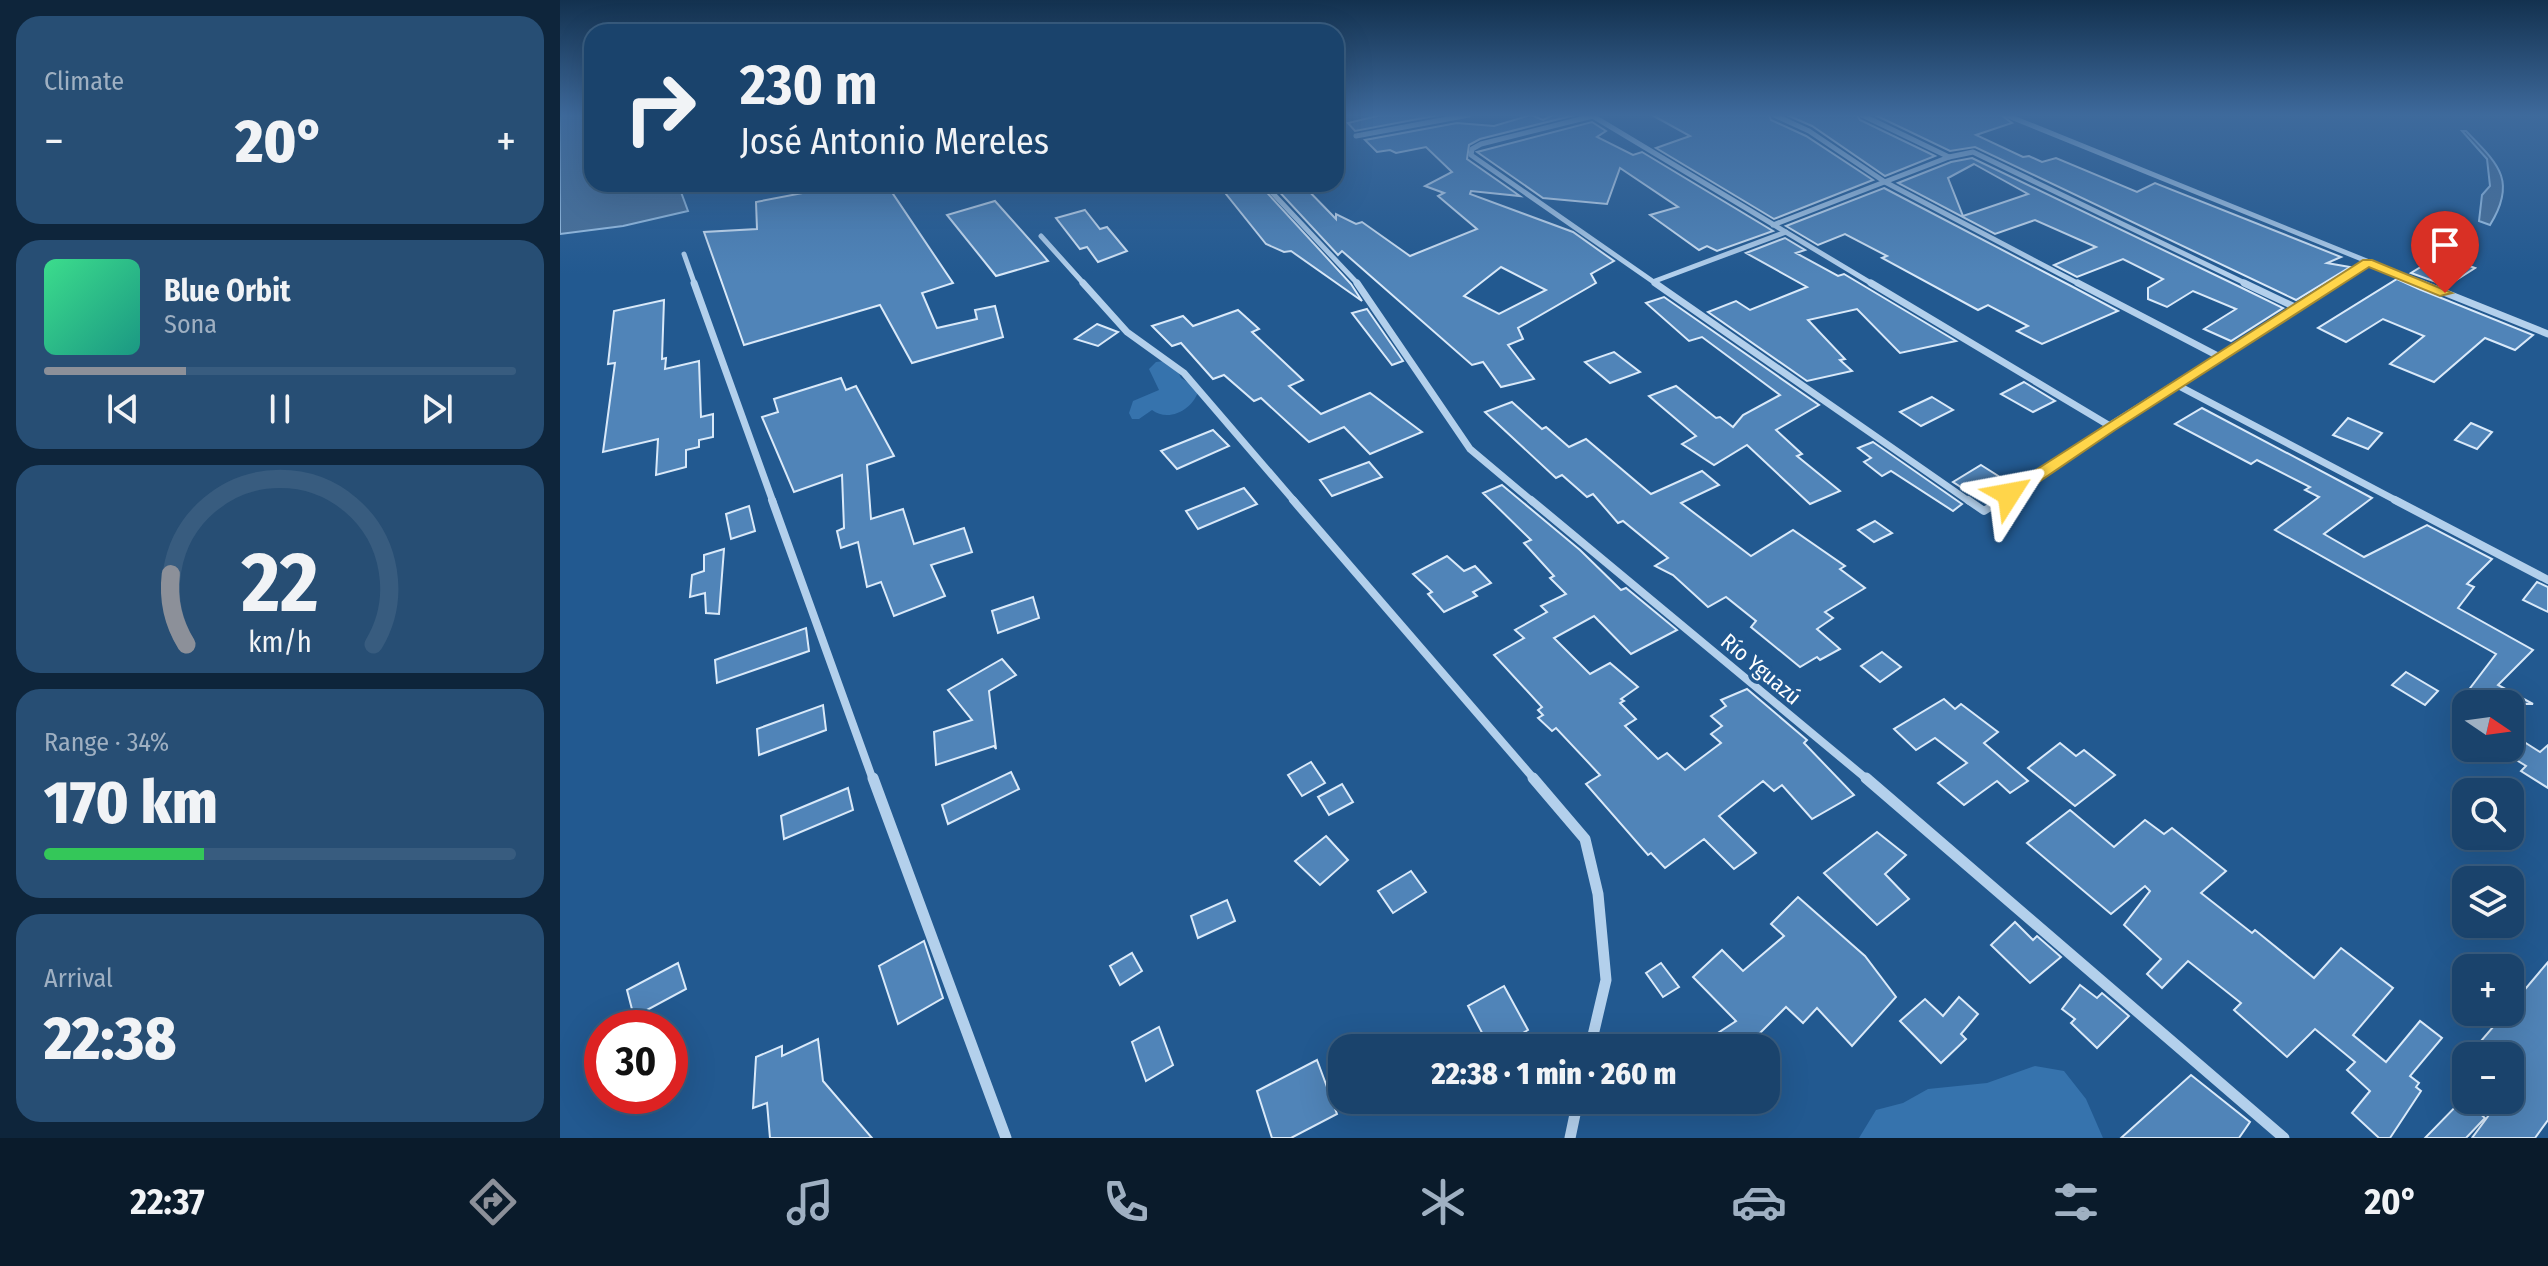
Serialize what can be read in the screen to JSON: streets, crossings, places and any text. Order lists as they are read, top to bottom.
{
  "streets": {
    "street": ["Río Yguazú"]
  },
  "north": "right",
  "page": {
    "tile": [
      "Climate",
      ["Range · 34%", "170 km"],
      ["Arrival", "22:38"]
    ],
    "turn": ["230 m", "José Antonio Mereles"],
    "heat": ["−", "20°", "+"],
    "song": ["Blue Orbit", "Sona"],
    "map_buttons": ["+", "−"],
    "limit": "30",
    "trip": "22:38 · 1 min · 260 m",
    "tabs": ["22:37", "20°"],
    "gauge": ["22", "km/h"]
  }
}
